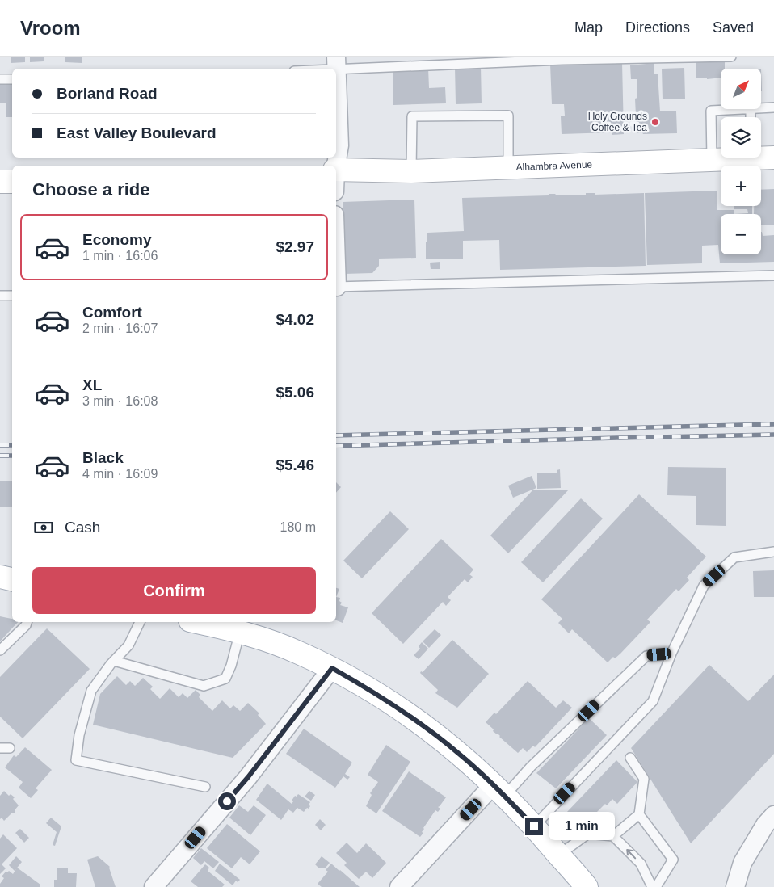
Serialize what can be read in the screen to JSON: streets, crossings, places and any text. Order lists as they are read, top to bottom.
{
  "streets": {
    "main road": ["Alhambra Avenue"]
  },
  "places": ["Holy Grounds Coffee & Tea"],
  "north": "top right",
  "page": {
    "header": "Vroom",
    "nav": ["Map", "Directions", "Saved"],
    "map_buttons": ["+", "−"],
    "banner": ["Borland Road", "East Valley Boulevard"],
    "heading": "Choose a ride",
    "list": [
      {
        "name": "Economy",
        "note": "1 min · 16:06",
        "value": "$2.97"
      },
      {
        "name": "Comfort",
        "note": "2 min · 16:07",
        "value": "$4.02"
      },
      {
        "name": "XL",
        "note": "3 min · 16:08",
        "value": "$5.06"
      },
      {
        "name": "Black",
        "note": "4 min · 16:09",
        "value": "$5.46"
      }
    ],
    "pay": ["Cash", "180 m"],
    "buttons": "Confirm",
    "bubble": "1 min"
  }
}
